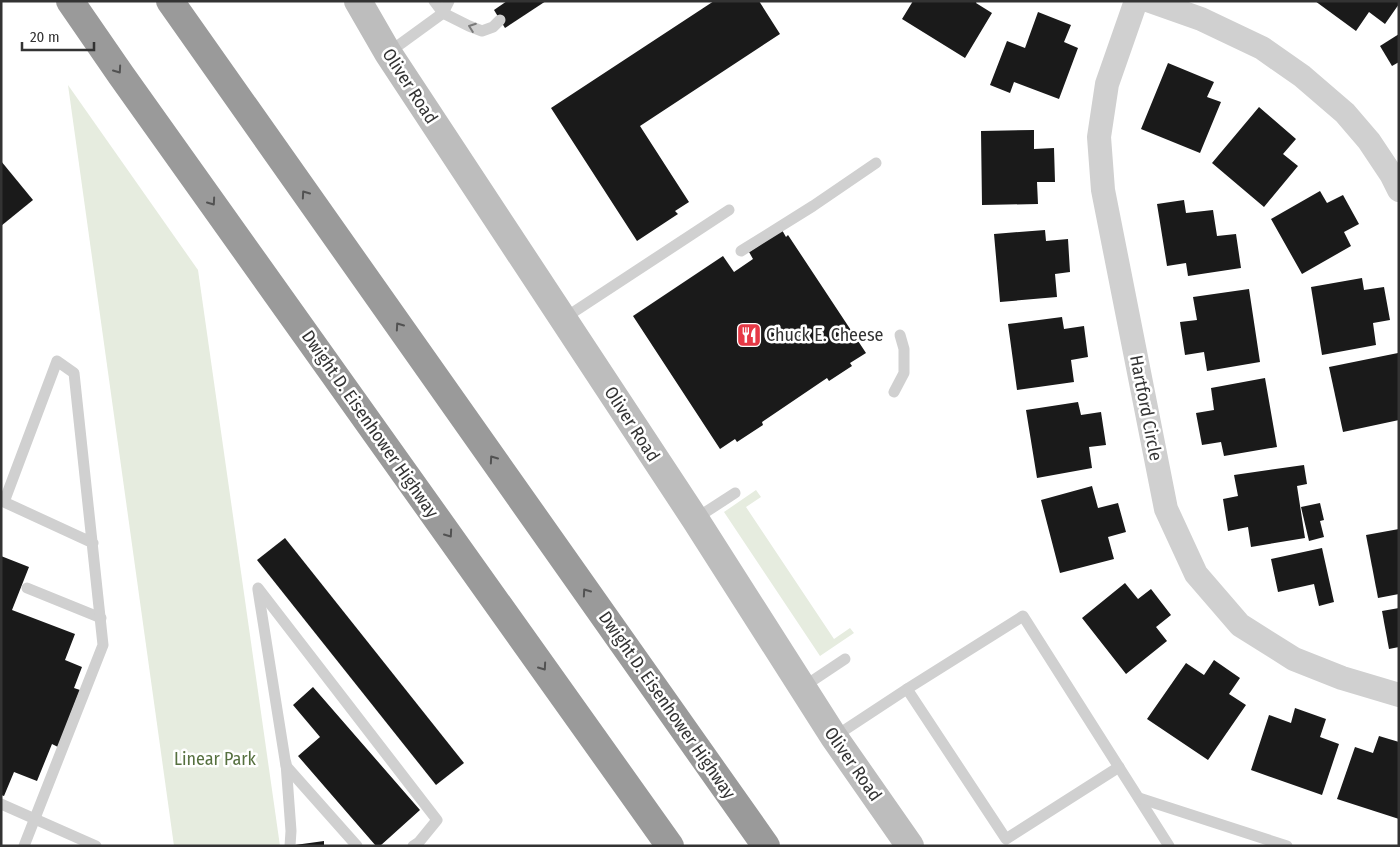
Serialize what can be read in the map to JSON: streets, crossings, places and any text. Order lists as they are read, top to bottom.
{
  "streets": {
    "highway": ["Dwight D. Eisenhower Highway"],
    "main road": ["Oliver Road"],
    "street": ["Hartford Circle"]
  },
  "parks": ["Linear Park"],
  "places": {
    "restaurant": ["Chuck E. Cheese"]
  },
  "scale_bar": "20 m"
}
